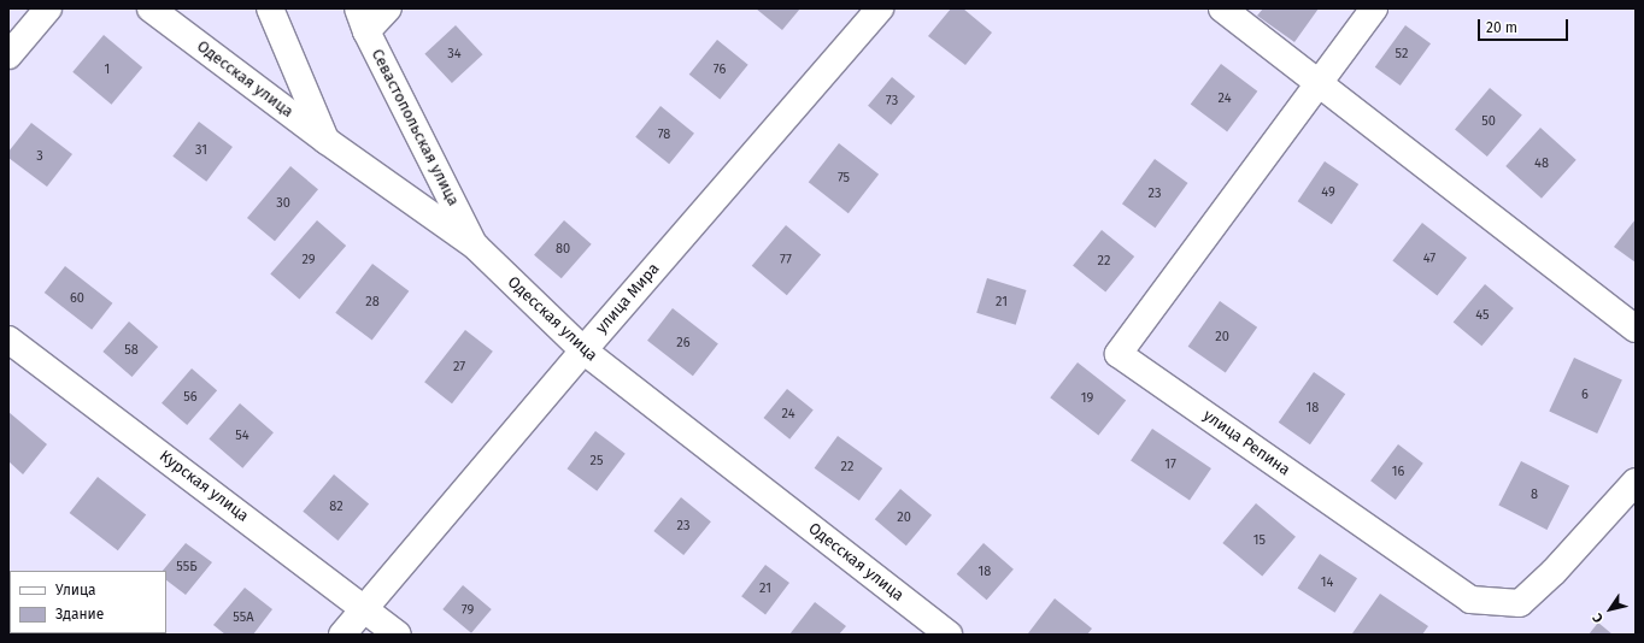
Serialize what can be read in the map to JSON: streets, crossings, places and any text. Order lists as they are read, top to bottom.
{
  "streets": {
    "street": [
      "Одесская улица",
      "Севастопольская улица",
      "улица Мира",
      "улица Репина",
      "Курская улица"
    ]
  },
  "crossings": [
    ["Одесская улица", "Севастопольская улица"],
    ["Одесская улица", "улица Мира"],
    ["улица Мира", "Курская улица"]
  ],
  "house_numbers": [
    "34",
    "52",
    "1",
    "76",
    "24",
    "73",
    "50",
    "78",
    "31",
    "3",
    "48",
    "75",
    "49",
    "23",
    "30",
    "80",
    "47",
    "29",
    "77",
    "22",
    "60",
    "28",
    "21",
    "45",
    "20",
    "26",
    "58",
    "27",
    "6",
    "56",
    "19",
    "18",
    "24",
    "54",
    "25",
    "17",
    "22",
    "16",
    "8",
    "82",
    "20",
    "23",
    "15",
    "55Б",
    "18",
    "14",
    "21",
    "79",
    "55А"
  ],
  "legend": ["Улица", "Здание"],
  "scale_bar": "20 m",
  "north": "bottom left"
}
